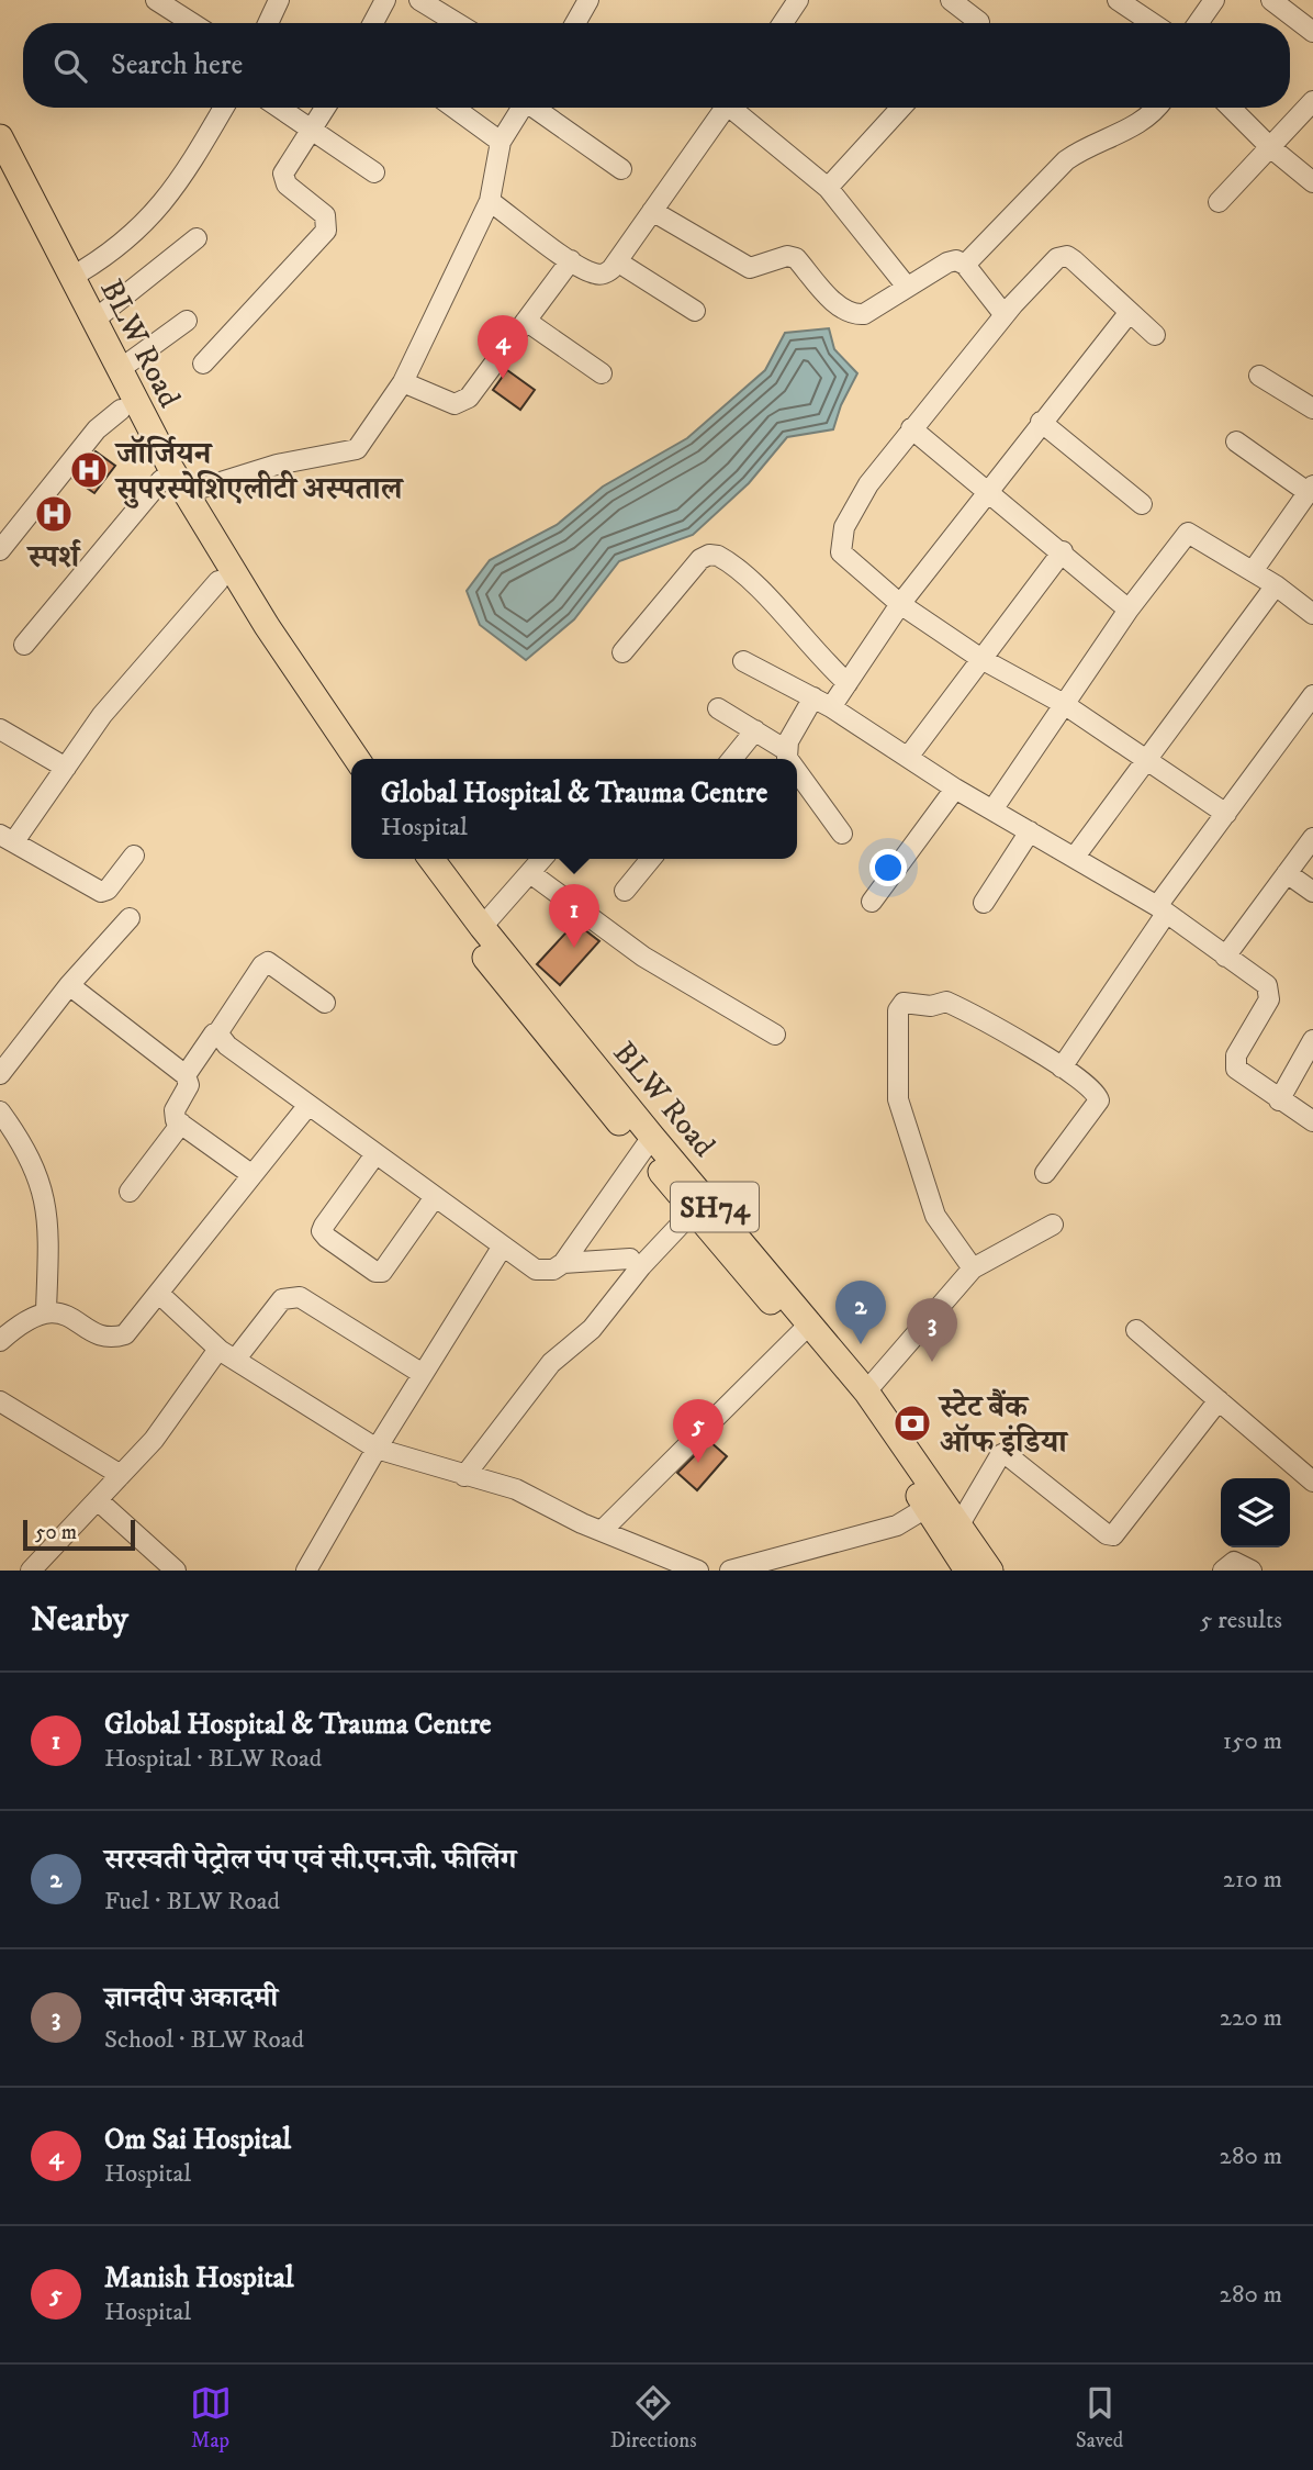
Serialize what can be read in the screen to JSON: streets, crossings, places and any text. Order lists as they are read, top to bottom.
{
  "streets": {
    "main road": ["BLW Road", "SH74"]
  },
  "crossings": [
    ["BLW Road", "SH74"]
  ],
  "places": {
    "hospital": ["जाॅर्जियन सुपरस्पेशिएलीटी अस्पताल", "स्पर्श"],
    "bank": ["स्टेट बैंक ऑफ इंडिया"]
  },
  "scale_bar": "50 m",
  "page": {
    "search": "Search here",
    "pins": [
      "4",
      "1",
      "2",
      "3",
      "5"
    ],
    "popup": ["Global Hospital & Trauma Centre", "Hospital"],
    "scale": "50 m",
    "heading": ["Nearby", "5 results"],
    "list": [
      {
        "mark": "1",
        "name": "Global Hospital & Trauma Centre",
        "note": "Hospital · BLW Road",
        "value": "150 m"
      },
      {
        "mark": "2",
        "name": "सरस्वती पेट्रोल पंप एवं सी.एन.जी. फीलिंग",
        "note": "Fuel · BLW Road",
        "value": "210 m"
      },
      {
        "mark": "3",
        "name": "ज्ञानदीप अकादमी",
        "note": "School · BLW Road",
        "value": "220 m"
      },
      {
        "mark": "4",
        "name": "Om Sai Hospital",
        "note": "Hospital",
        "value": "280 m"
      },
      {
        "mark": "5",
        "name": "Manish Hospital",
        "note": "Hospital",
        "value": "280 m"
      }
    ],
    "nav": ["Map", "Directions", "Saved"]
  }
}
